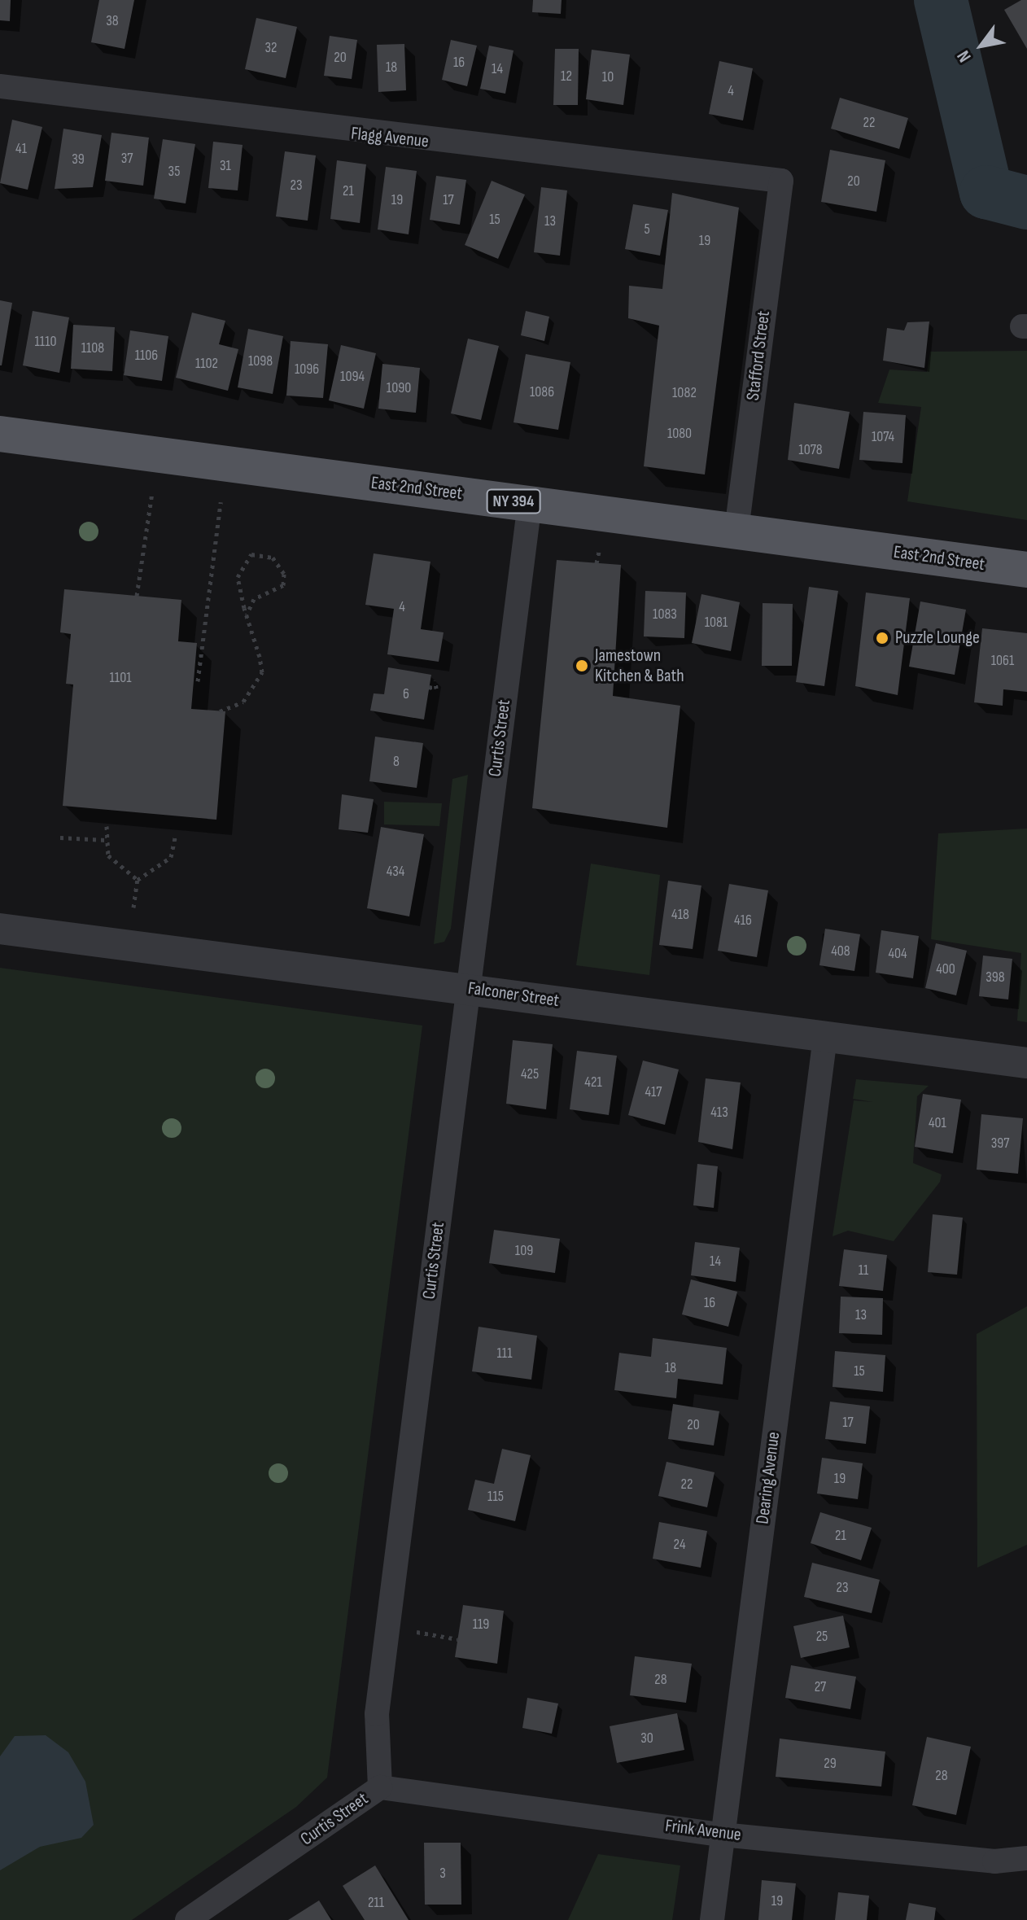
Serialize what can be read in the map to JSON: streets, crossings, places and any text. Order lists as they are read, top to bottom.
{
  "streets": {
    "main road": ["East 2nd Street", "NY 394"],
    "street": [
      "Flagg Avenue",
      "Stafford Street",
      "Curtis Street",
      "Falconer Street",
      "Dearing Avenue",
      "Frink Avenue"
    ]
  },
  "crossings": [
    ["Flagg Avenue", "Stafford Street"],
    ["Stafford Street", "East 2nd Street"],
    ["East 2nd Street", "Curtis Street"],
    ["Curtis Street", "Falconer Street"],
    ["Curtis Street", "Frink Avenue"],
    ["Falconer Street", "Dearing Avenue"],
    ["Dearing Avenue", "Frink Avenue"]
  ],
  "places": ["Puzzle Lounge", "Jamestown Kitchen & Bath"],
  "house_numbers": [
    "38",
    "32",
    "20",
    "16",
    "18",
    "14",
    "12",
    "10",
    "4",
    "22",
    "41",
    "37",
    "39",
    "31",
    "35",
    "20",
    "23",
    "21",
    "19",
    "17",
    "15",
    "13",
    "5",
    "19",
    "1110",
    "1108",
    "1106",
    "1098",
    "1102",
    "1096",
    "1094",
    "1090",
    "1086",
    "1082",
    "1080",
    "1074",
    "1078",
    "4",
    "1083",
    "1081",
    "1061",
    "1101",
    "6",
    "8",
    "434",
    "418",
    "416",
    "408",
    "404",
    "400",
    "398",
    "425",
    "421",
    "417",
    "413",
    "401",
    "397",
    "109",
    "14",
    "11",
    "16",
    "13",
    "111",
    "18",
    "15",
    "17",
    "20",
    "19",
    "22",
    "115",
    "21",
    "24",
    "23",
    "119",
    "25",
    "28",
    "27",
    "30",
    "29",
    "28",
    "3",
    "19",
    "211"
  ],
  "north": "bottom left"
}
